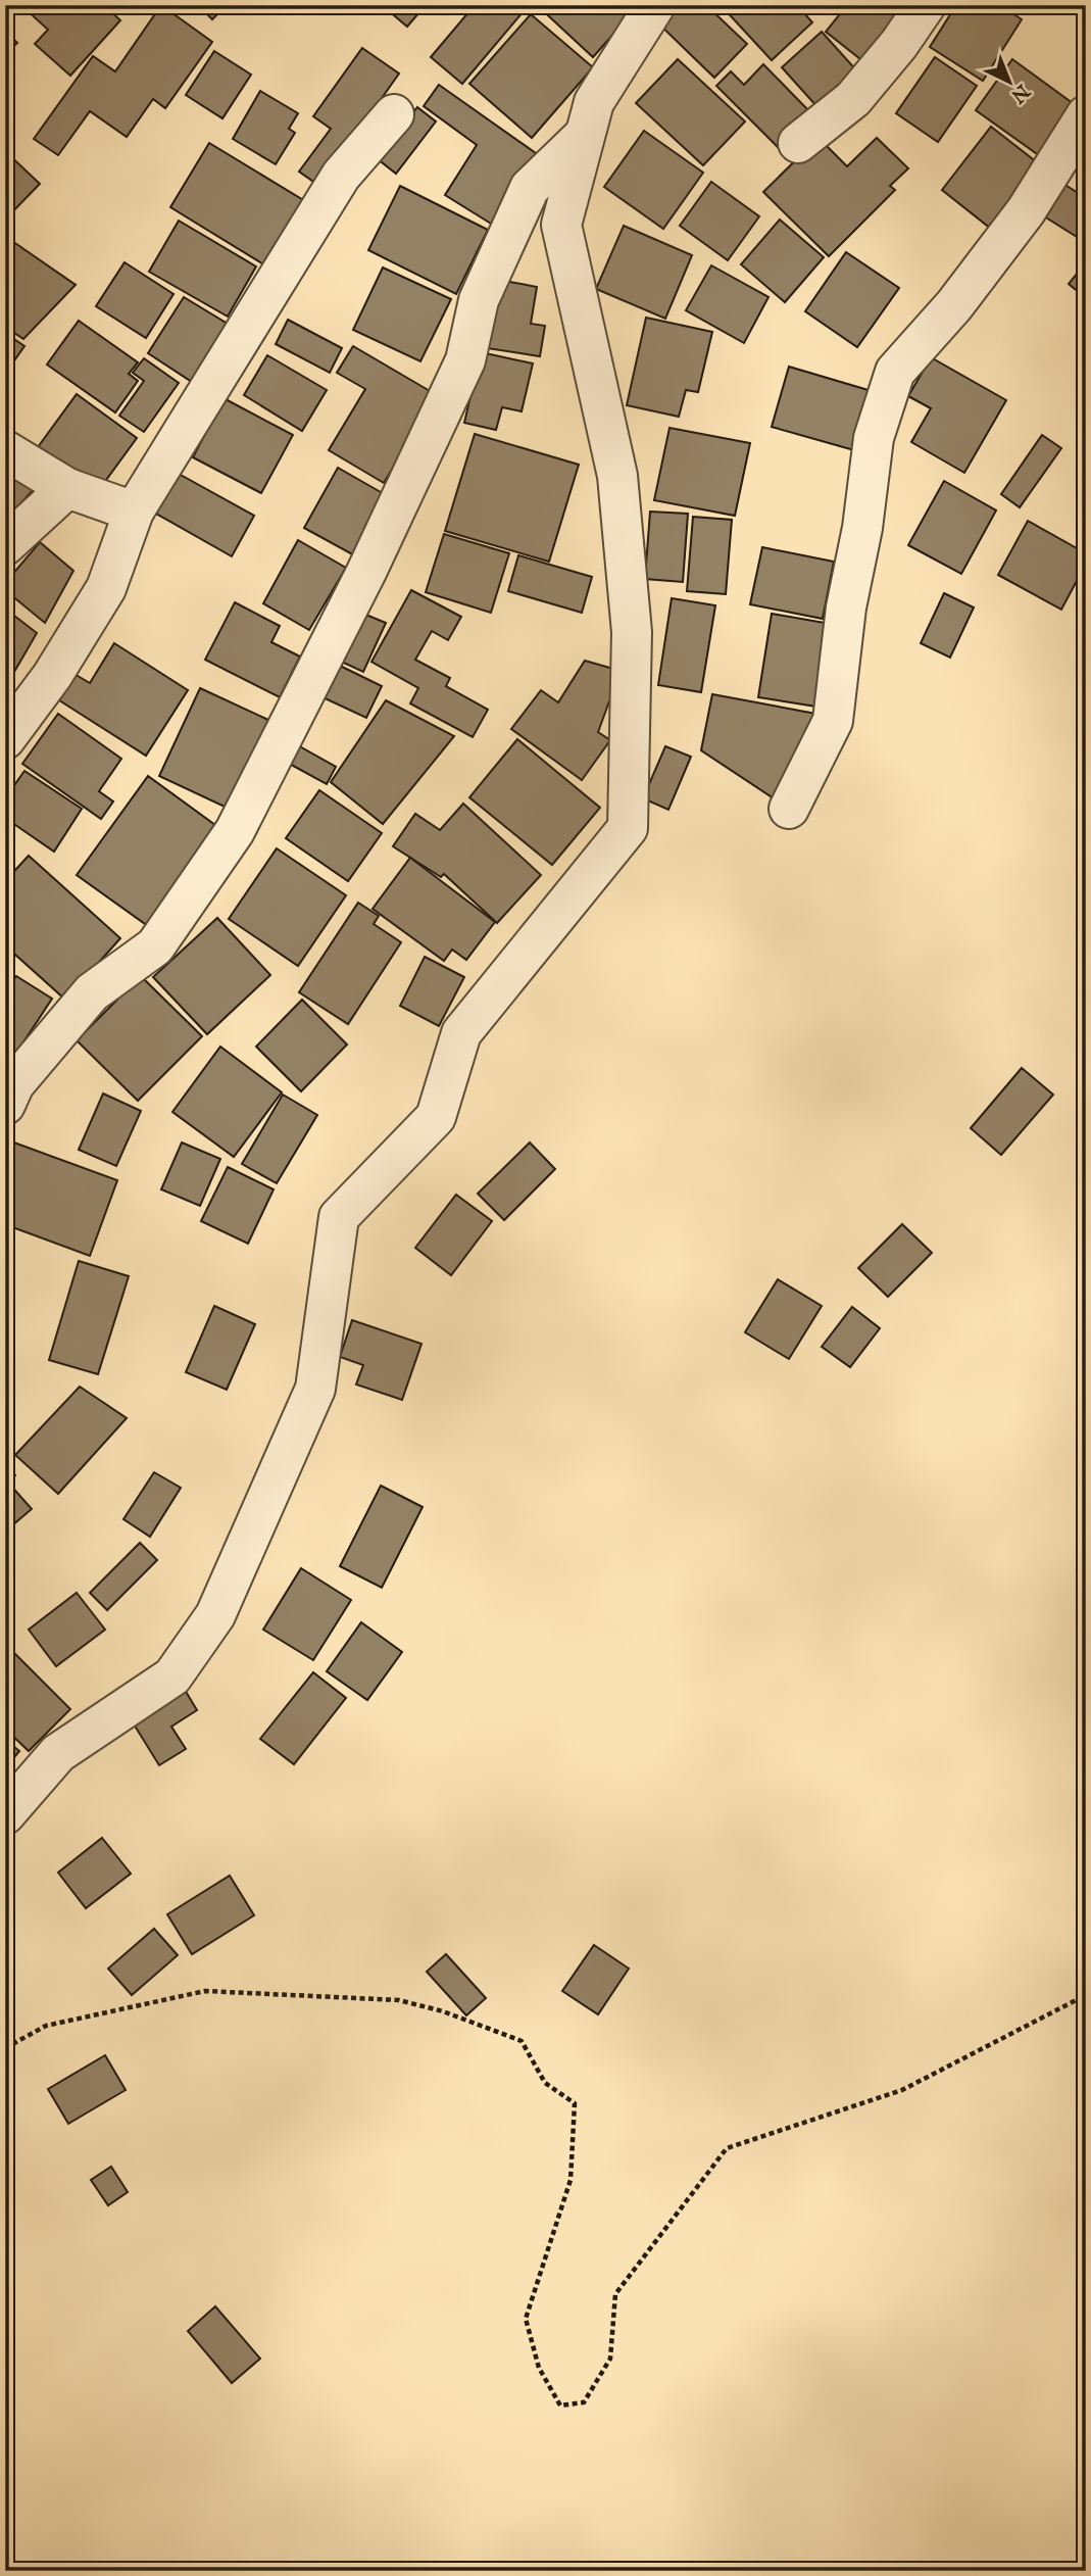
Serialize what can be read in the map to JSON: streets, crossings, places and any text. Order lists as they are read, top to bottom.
{
  "north": "bottom right"
}
